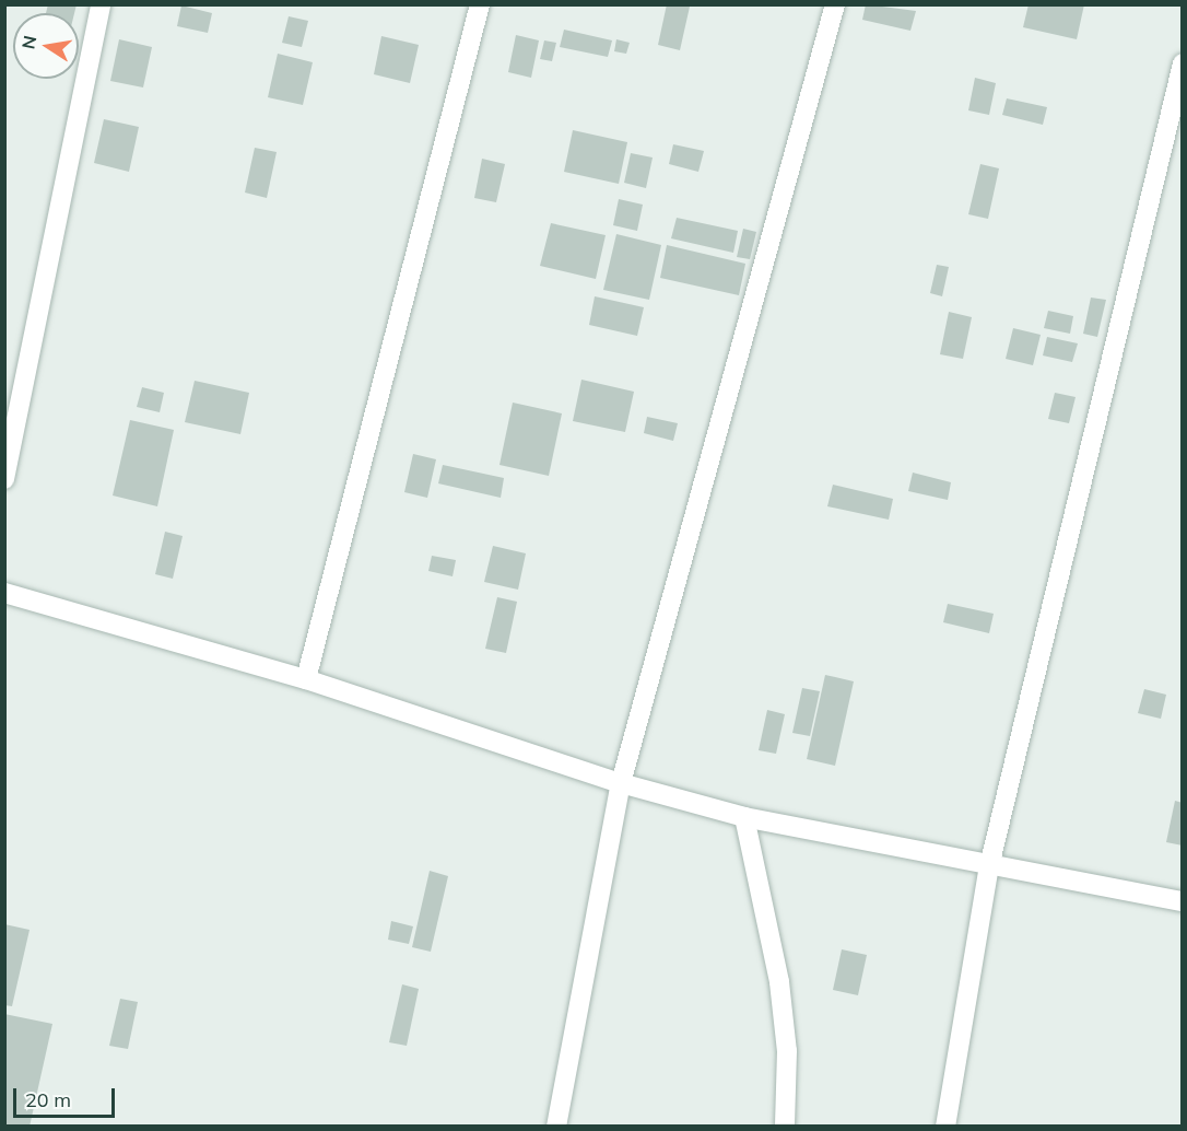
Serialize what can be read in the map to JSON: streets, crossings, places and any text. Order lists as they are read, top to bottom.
{
  "scale_bar": "20 m",
  "north": "left"
}
